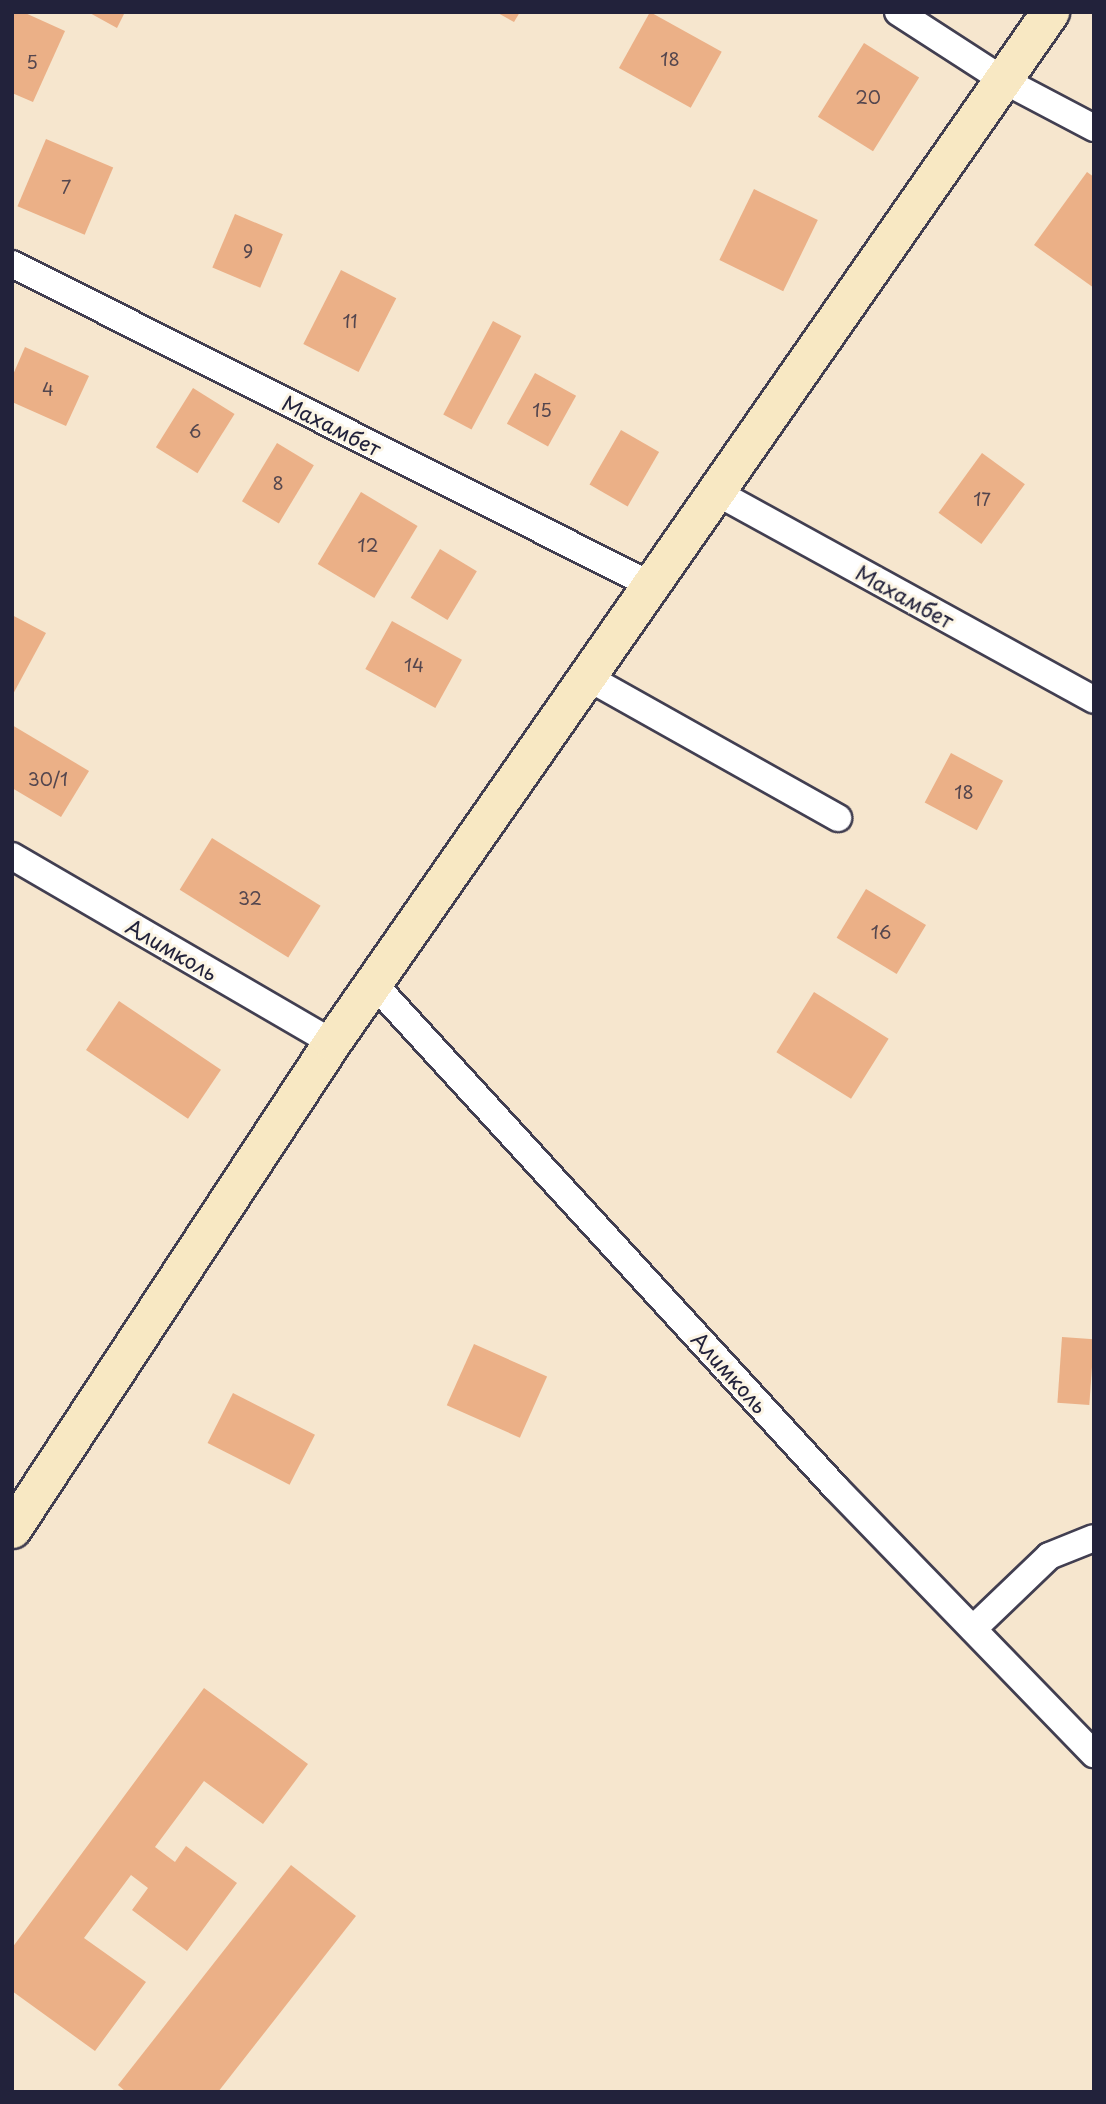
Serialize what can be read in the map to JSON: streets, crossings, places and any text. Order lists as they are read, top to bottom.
{
  "streets": {
    "street": ["Махамбет", "Алимколь"]
  },
  "house_numbers": [
    "18",
    "5",
    "20",
    "7",
    "9",
    "11",
    "4",
    "15",
    "6",
    "8",
    "17",
    "12",
    "14",
    "30/1",
    "18",
    "32",
    "16"
  ]
}
